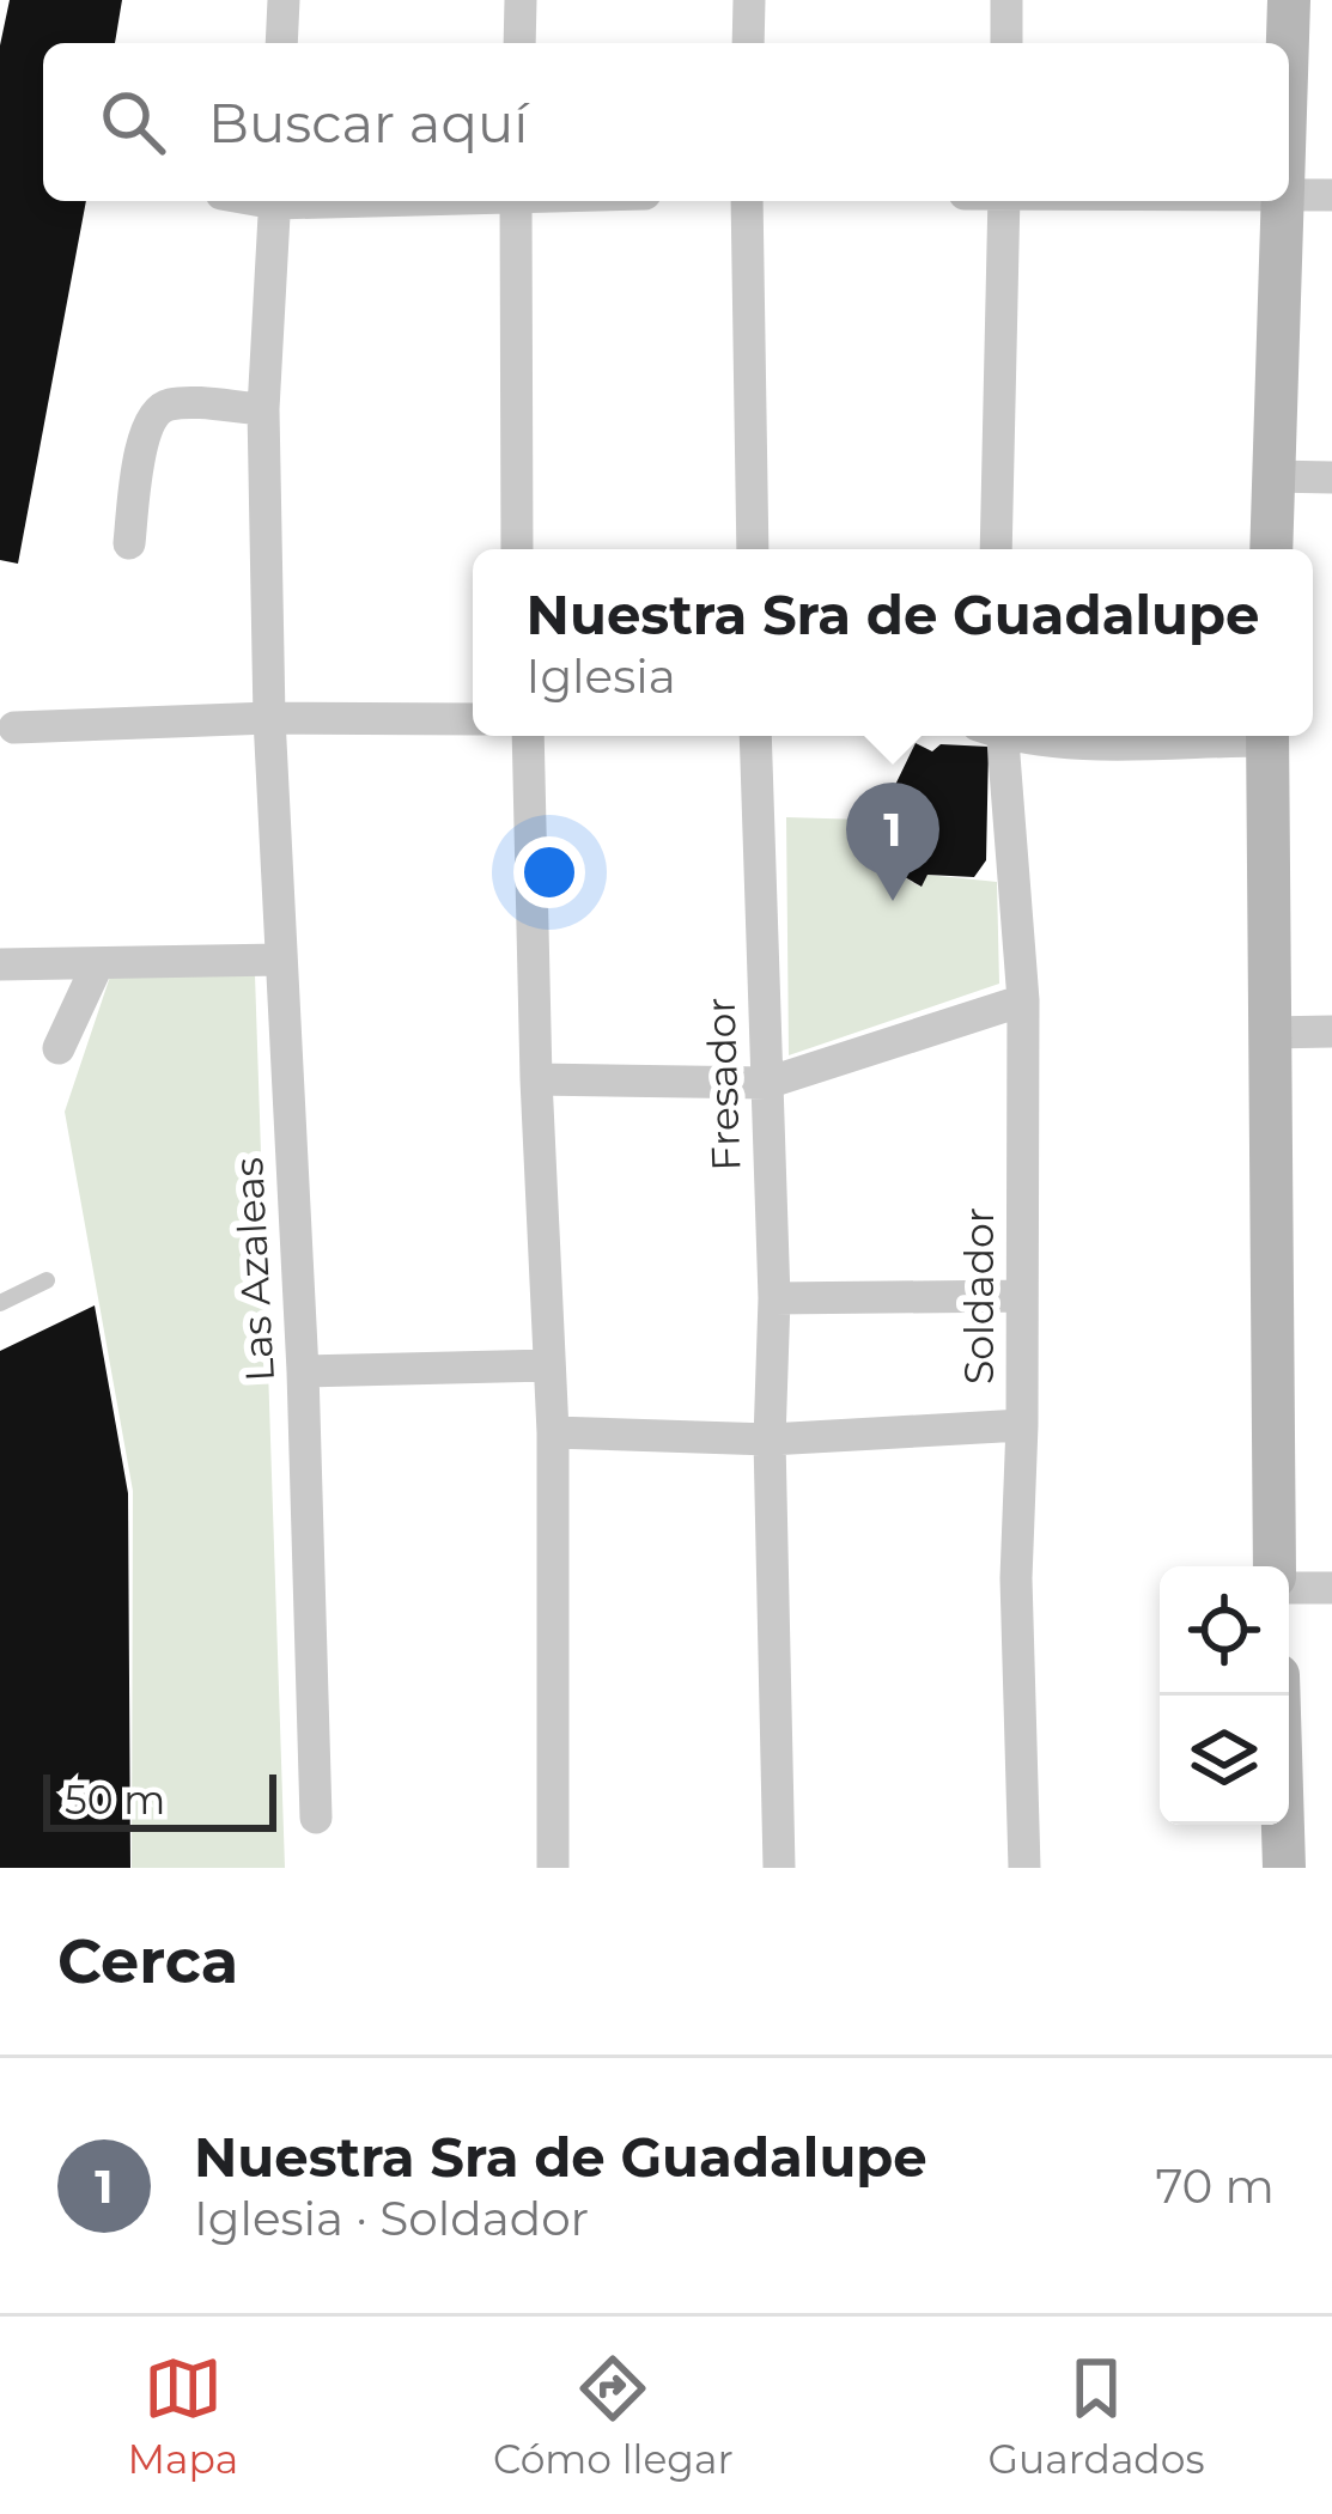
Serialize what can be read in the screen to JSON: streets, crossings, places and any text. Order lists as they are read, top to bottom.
{
  "streets": {
    "street": ["Fresador", "Las Azaleas", "Soldador"]
  },
  "scale_bar": "50 m",
  "page": {
    "search": "Buscar aquí",
    "popup": ["Nuestra Sra de Guadalupe", "Iglesia"],
    "pins": "1",
    "scale": "50 m",
    "heading": "Cerca",
    "list": [
      {
        "mark": "1",
        "name": "Nuestra Sra de Guadalupe",
        "note": "Iglesia · Soldador",
        "value": "70 m"
      }
    ],
    "nav": ["Mapa", "Cómo llegar", "Guardados"]
  }
}
